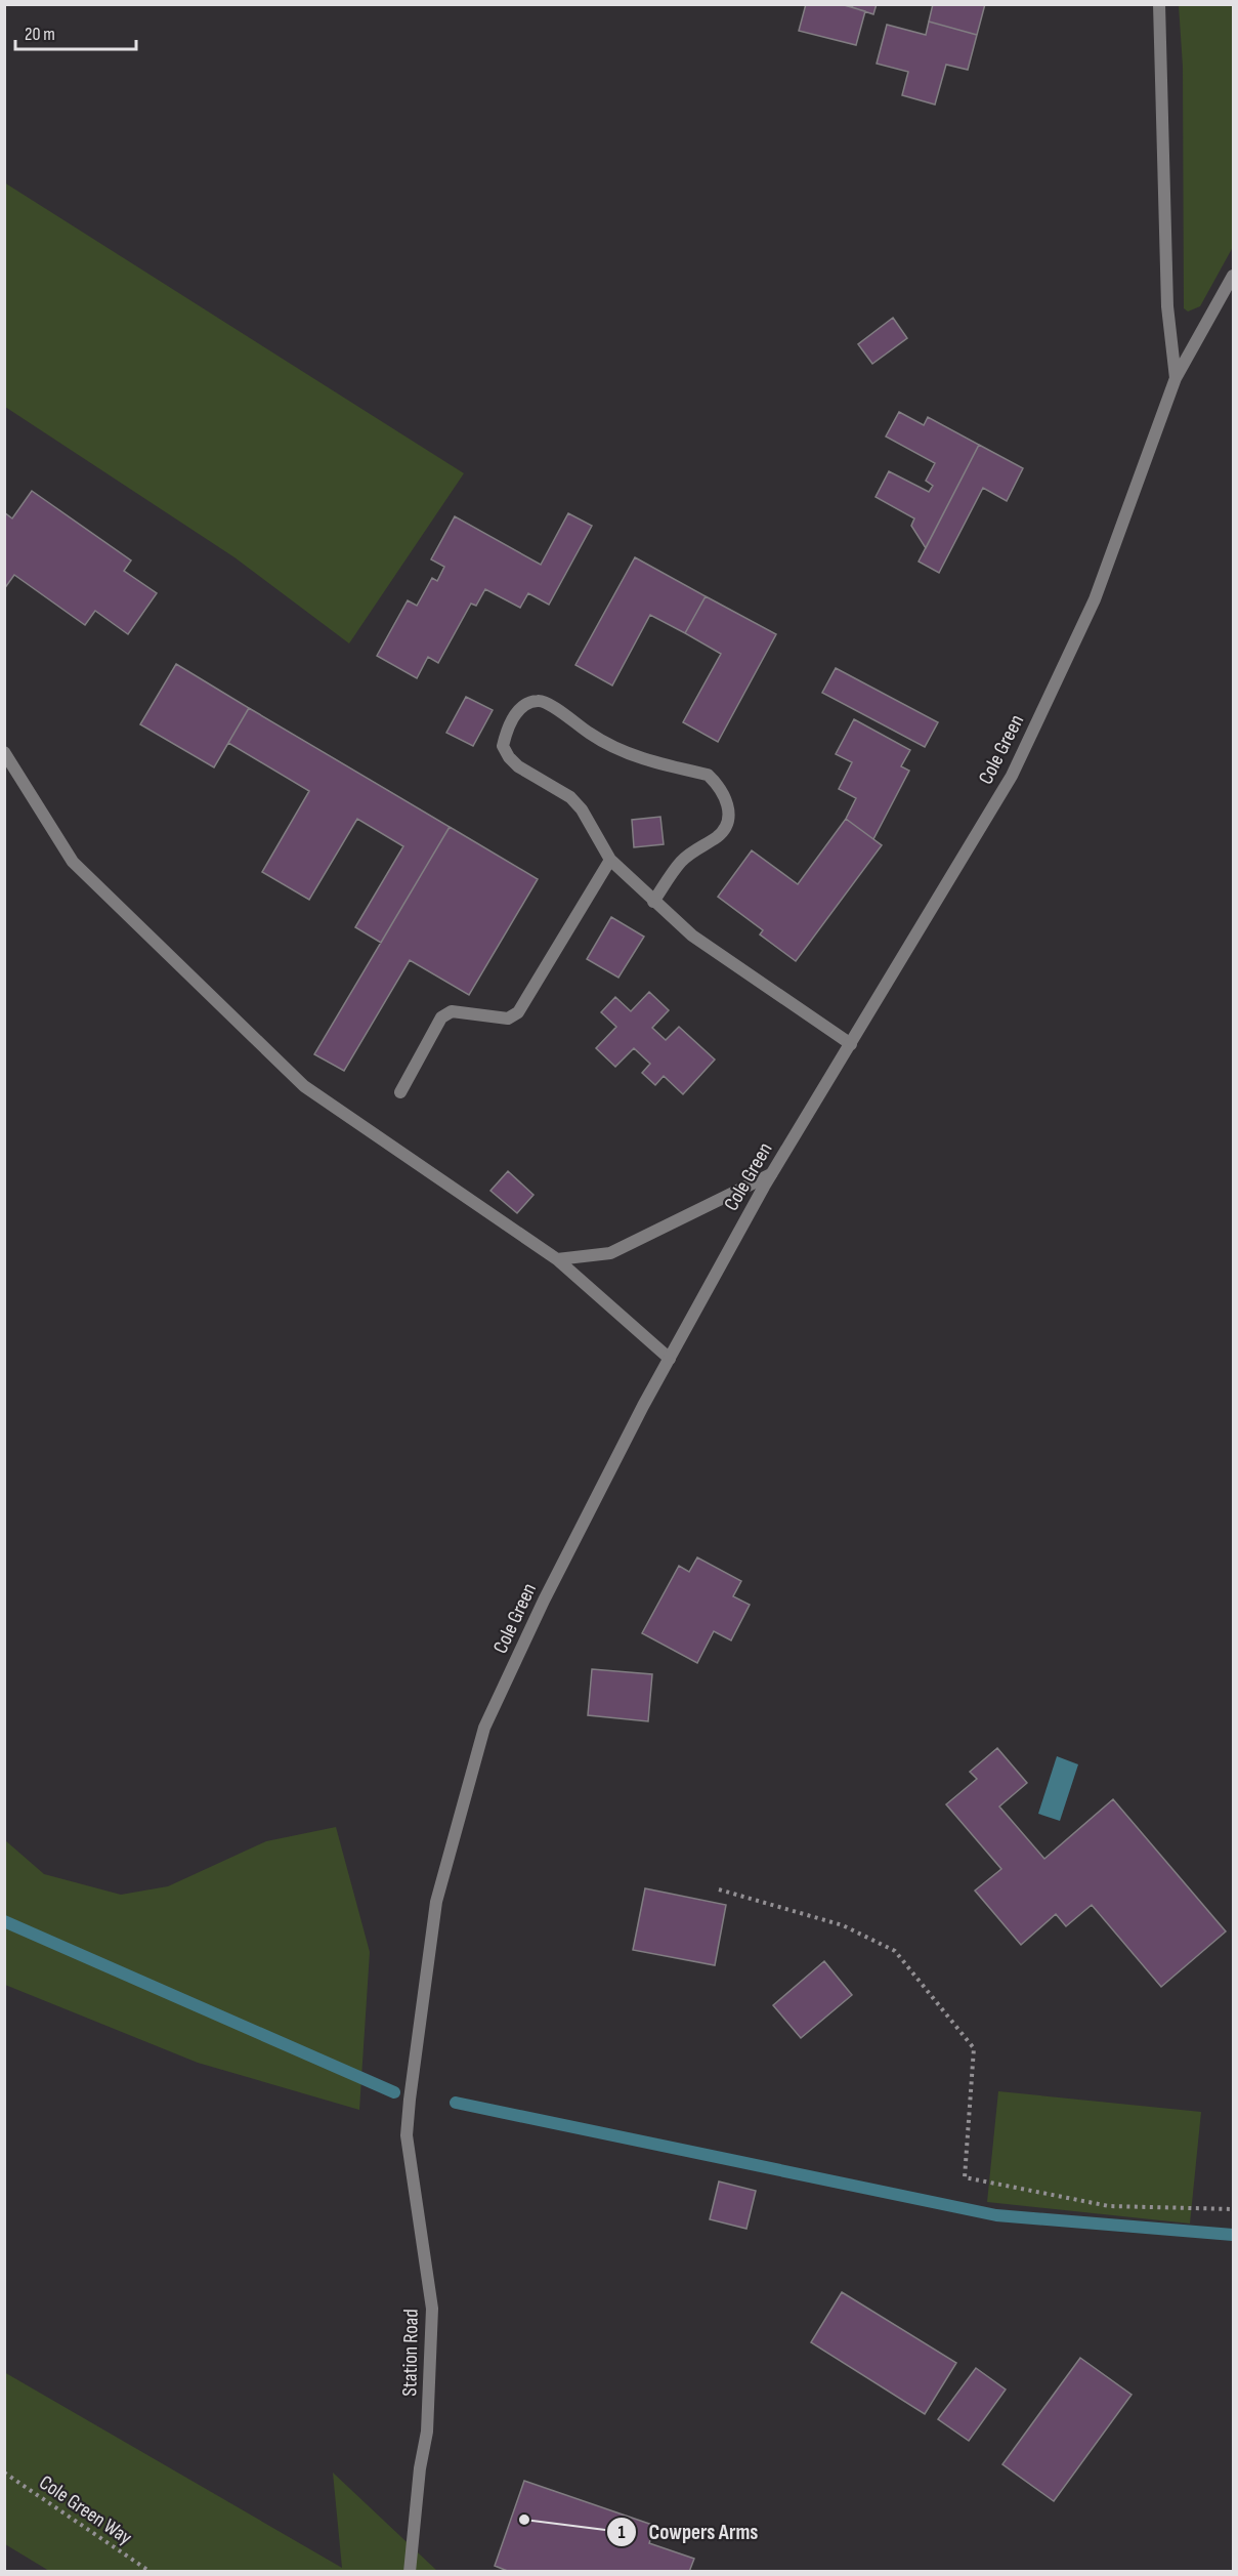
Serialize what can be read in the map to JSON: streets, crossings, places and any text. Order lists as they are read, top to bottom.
{
  "streets": {
    "street": ["Cole Green", "Station Road"],
    "path": ["Cole Green Way"]
  },
  "crossings": [
    ["Cole Green", "Station Road"]
  ],
  "places": ["Cowpers Arms"],
  "scale_bar": "20 m"
}
